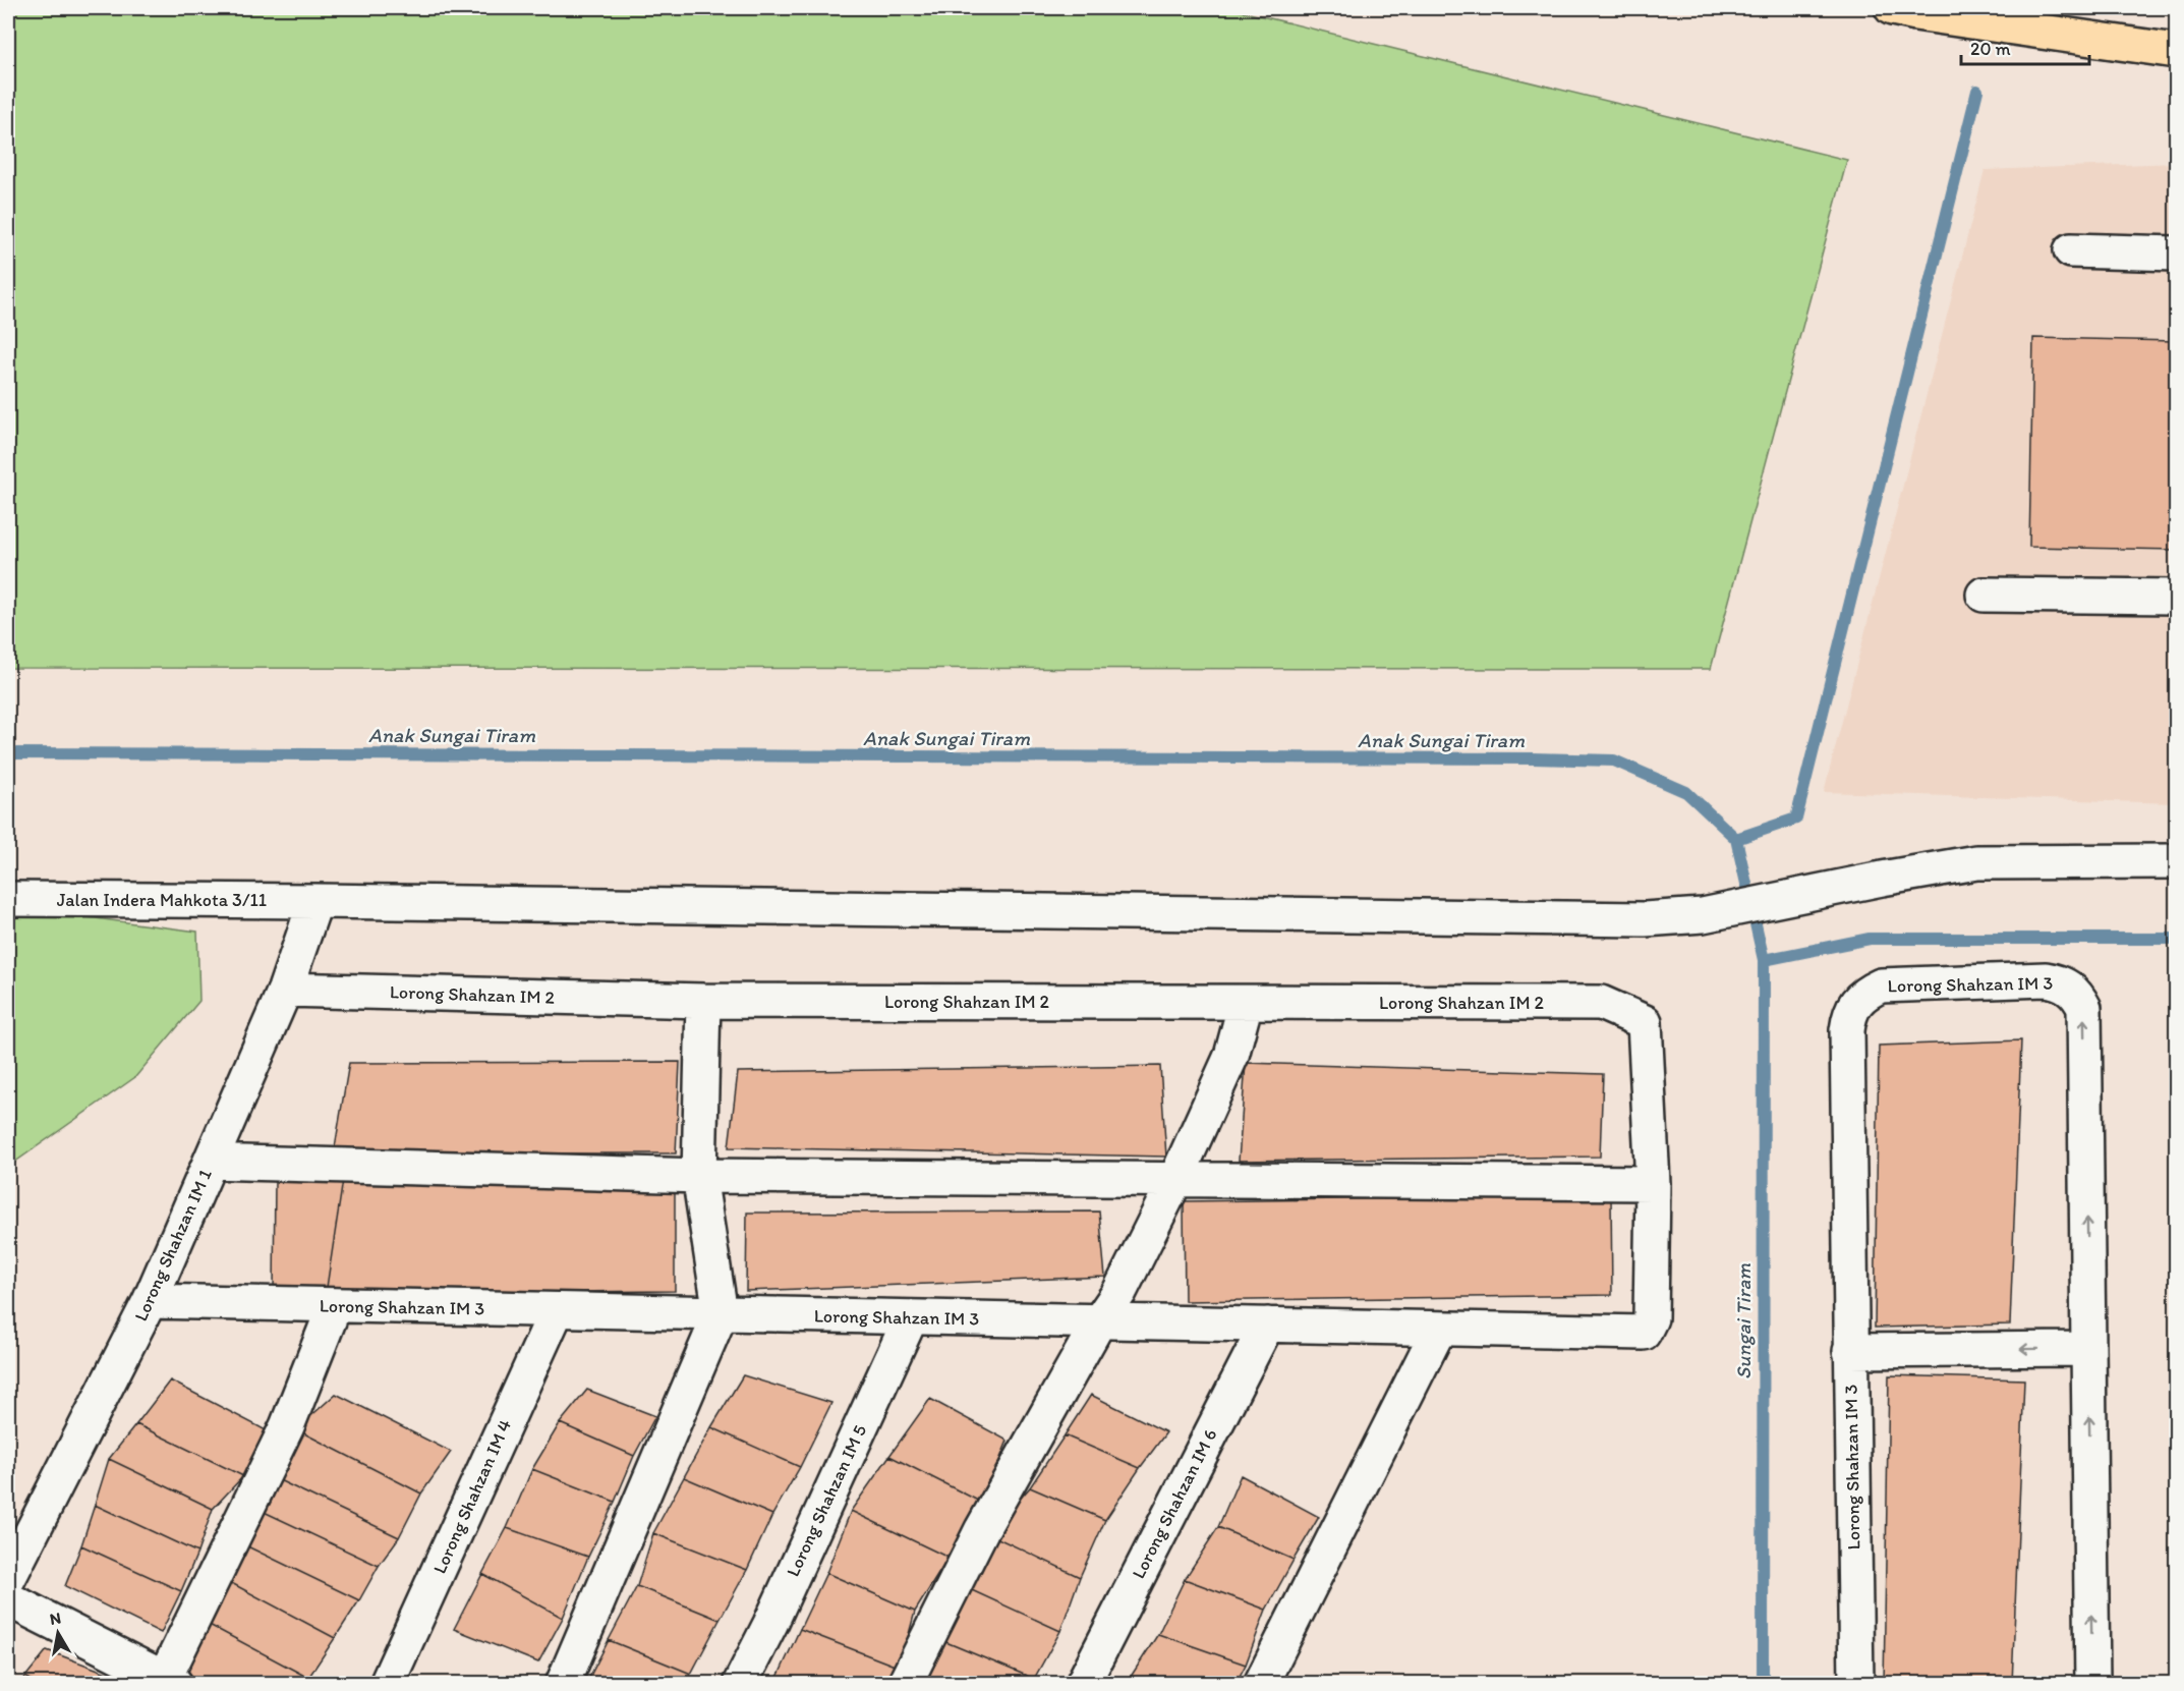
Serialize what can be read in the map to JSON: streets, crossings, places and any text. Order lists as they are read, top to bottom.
{
  "streets": {
    "street": [
      "Jalan Indera Mahkota 3/11",
      "Lorong Shahzan IM 3",
      "Lorong Shahzan IM 2",
      "Lorong Shahzan IM 1",
      "Lorong Shahzan IM 4",
      "Lorong Shahzan IM 5",
      "Lorong Shahzan IM 6"
    ]
  },
  "crossings": [
    ["Jalan Indera Mahkota 3/11", "Lorong Shahzan IM 1"],
    ["Lorong Shahzan IM 3", "Lorong Shahzan IM 2"],
    ["Lorong Shahzan IM 3", "Lorong Shahzan IM 1"],
    ["Lorong Shahzan IM 3", "Lorong Shahzan IM 4"],
    ["Lorong Shahzan IM 3", "Lorong Shahzan IM 5"],
    ["Lorong Shahzan IM 3", "Lorong Shahzan IM 6"],
    ["Lorong Shahzan IM 2", "Lorong Shahzan IM 1"]
  ],
  "water": ["Anak Sungai Tiram", "Sungai Tiram"],
  "scale_bar": "20 m",
  "north": "top"
}
